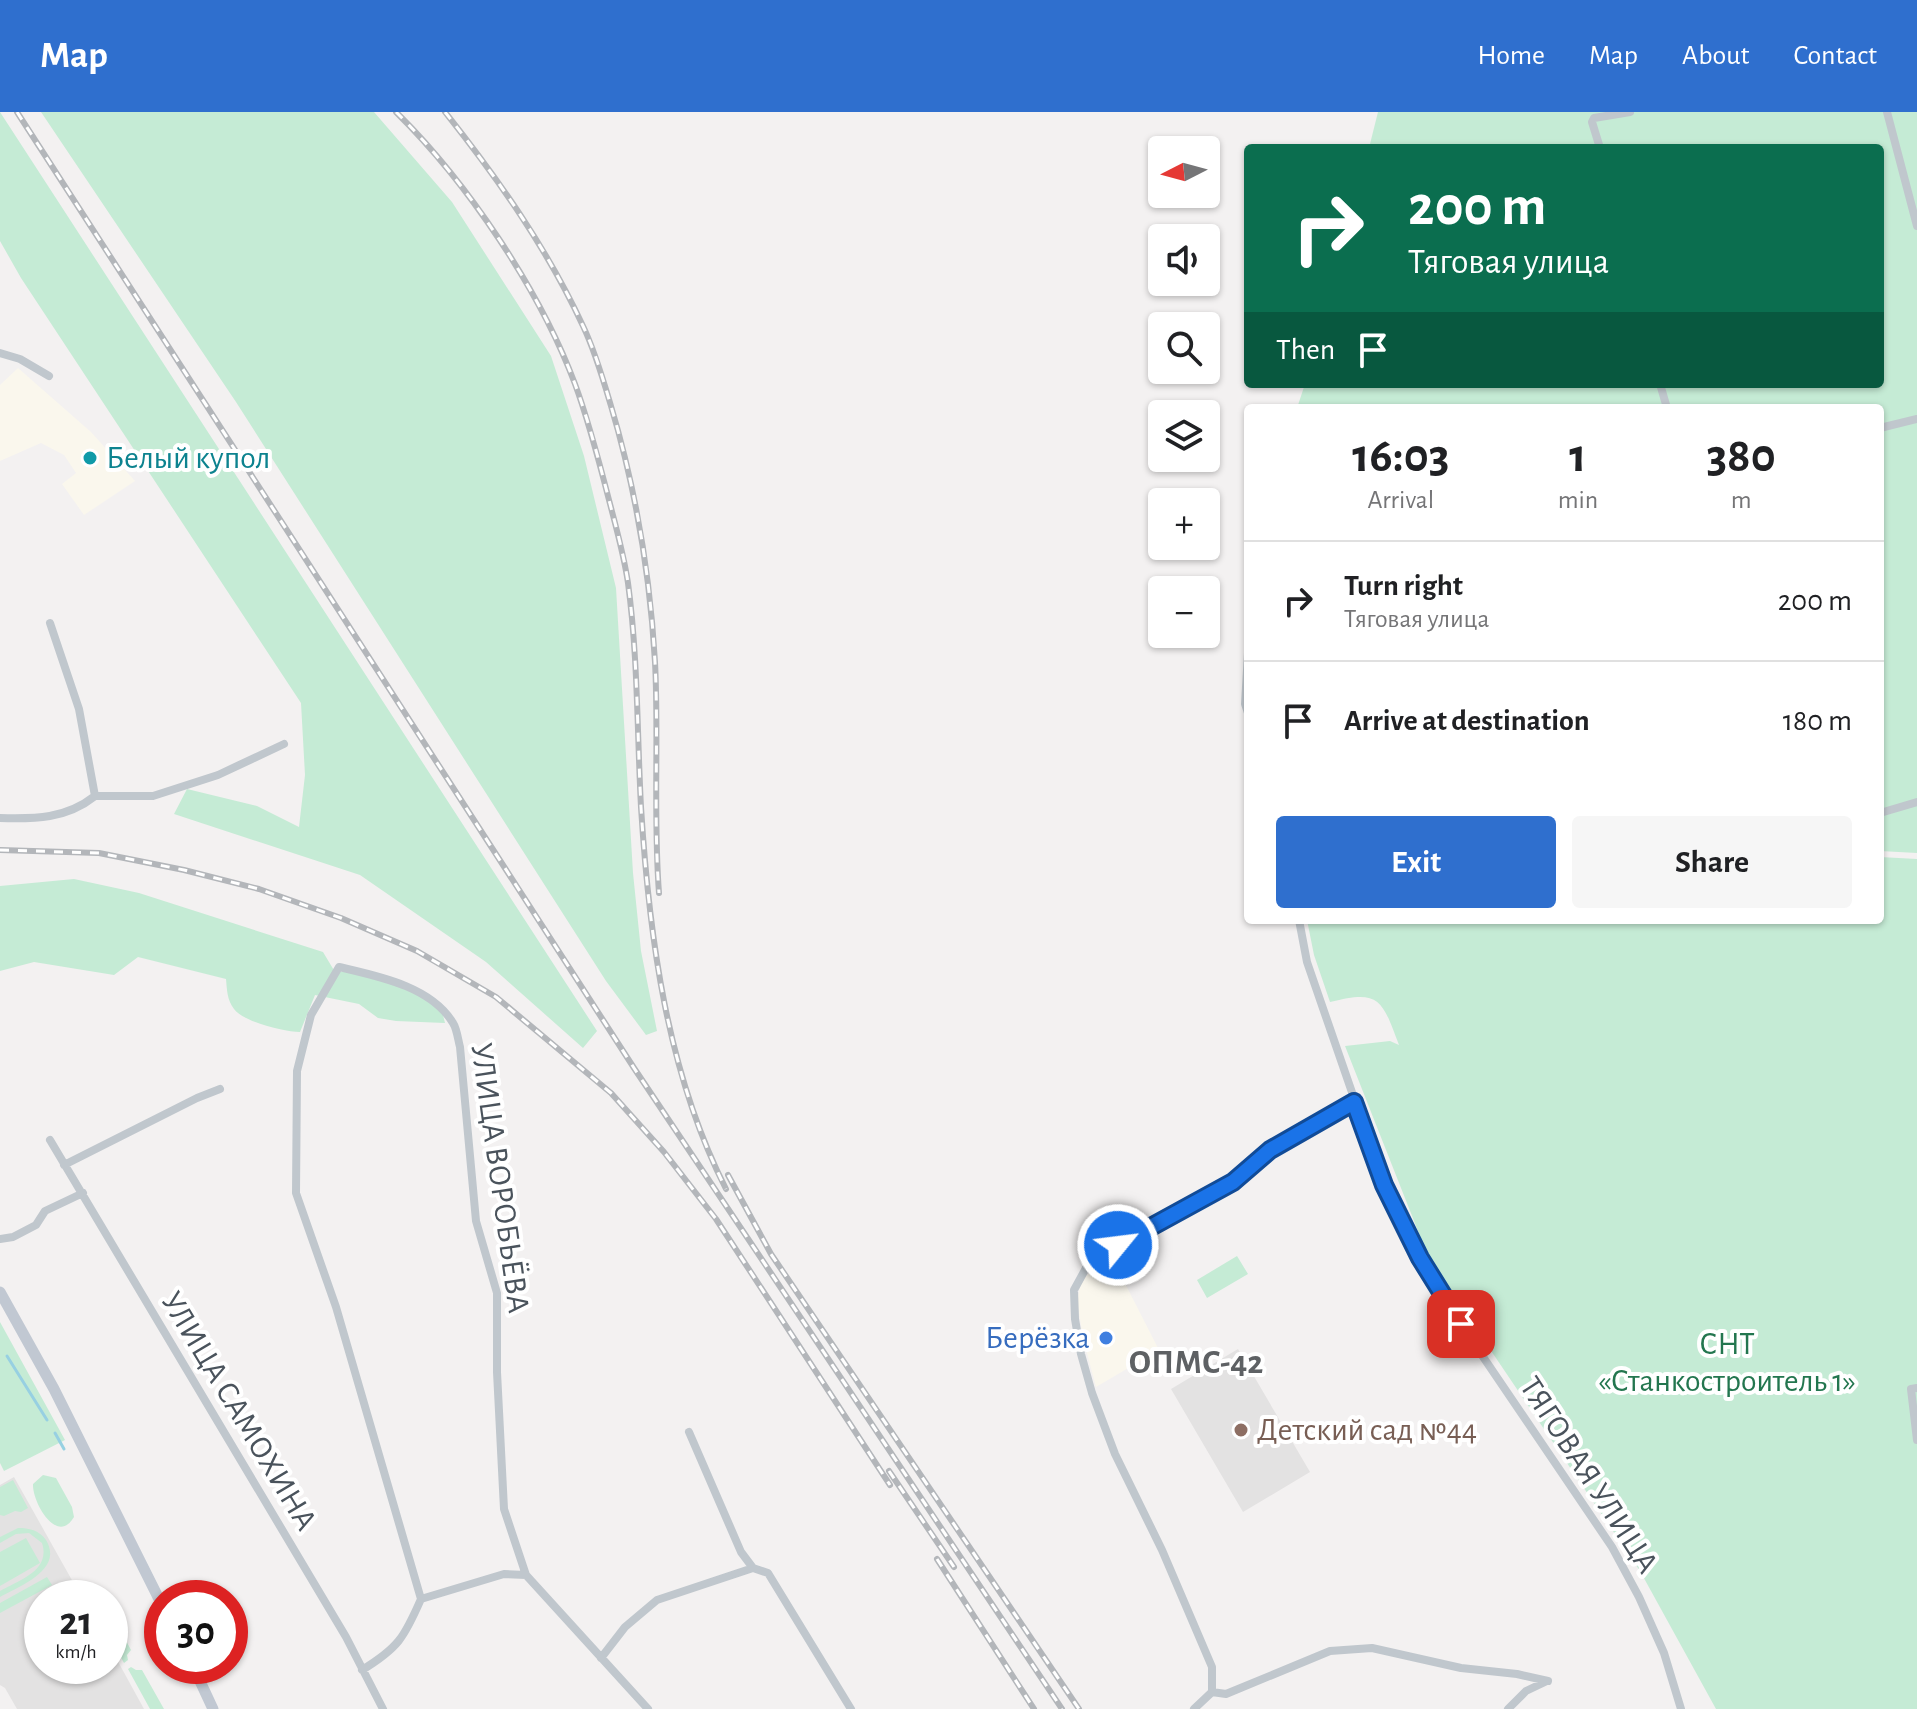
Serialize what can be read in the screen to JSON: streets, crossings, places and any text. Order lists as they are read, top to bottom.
{
  "streets": {
    "street": ["УЛИЦА ВОРОБЬЁВА", "УЛИЦА САМОХИНА", "ТЯГОВАЯ УЛИЦА"]
  },
  "districts": ["ОПМС-42"],
  "parks": ["СНТ «Станкостроитель 1»"],
  "places": ["Белый купол", "Берёзка", "Детский сад №44"],
  "north": "left",
  "page": {
    "header": "Map",
    "nav": [
      "Home",
      "Map",
      "About",
      "Contact"
    ],
    "map_buttons": ["+", "−"],
    "turn": ["200 m", "Тяговая улица"],
    "then": "Then",
    "eta": [
      "16:03",
      "Arrival",
      "1",
      "min",
      "380",
      "m"
    ],
    "list": [
      {
        "name": "Turn right",
        "note": "Тяговая улица",
        "value": "200 m"
      },
      {
        "name": "Arrive at destination",
        "value": "180 m"
      }
    ],
    "buttons": ["Exit", "Share"],
    "speed": "21 km/h",
    "limit": "30"
  }
}
